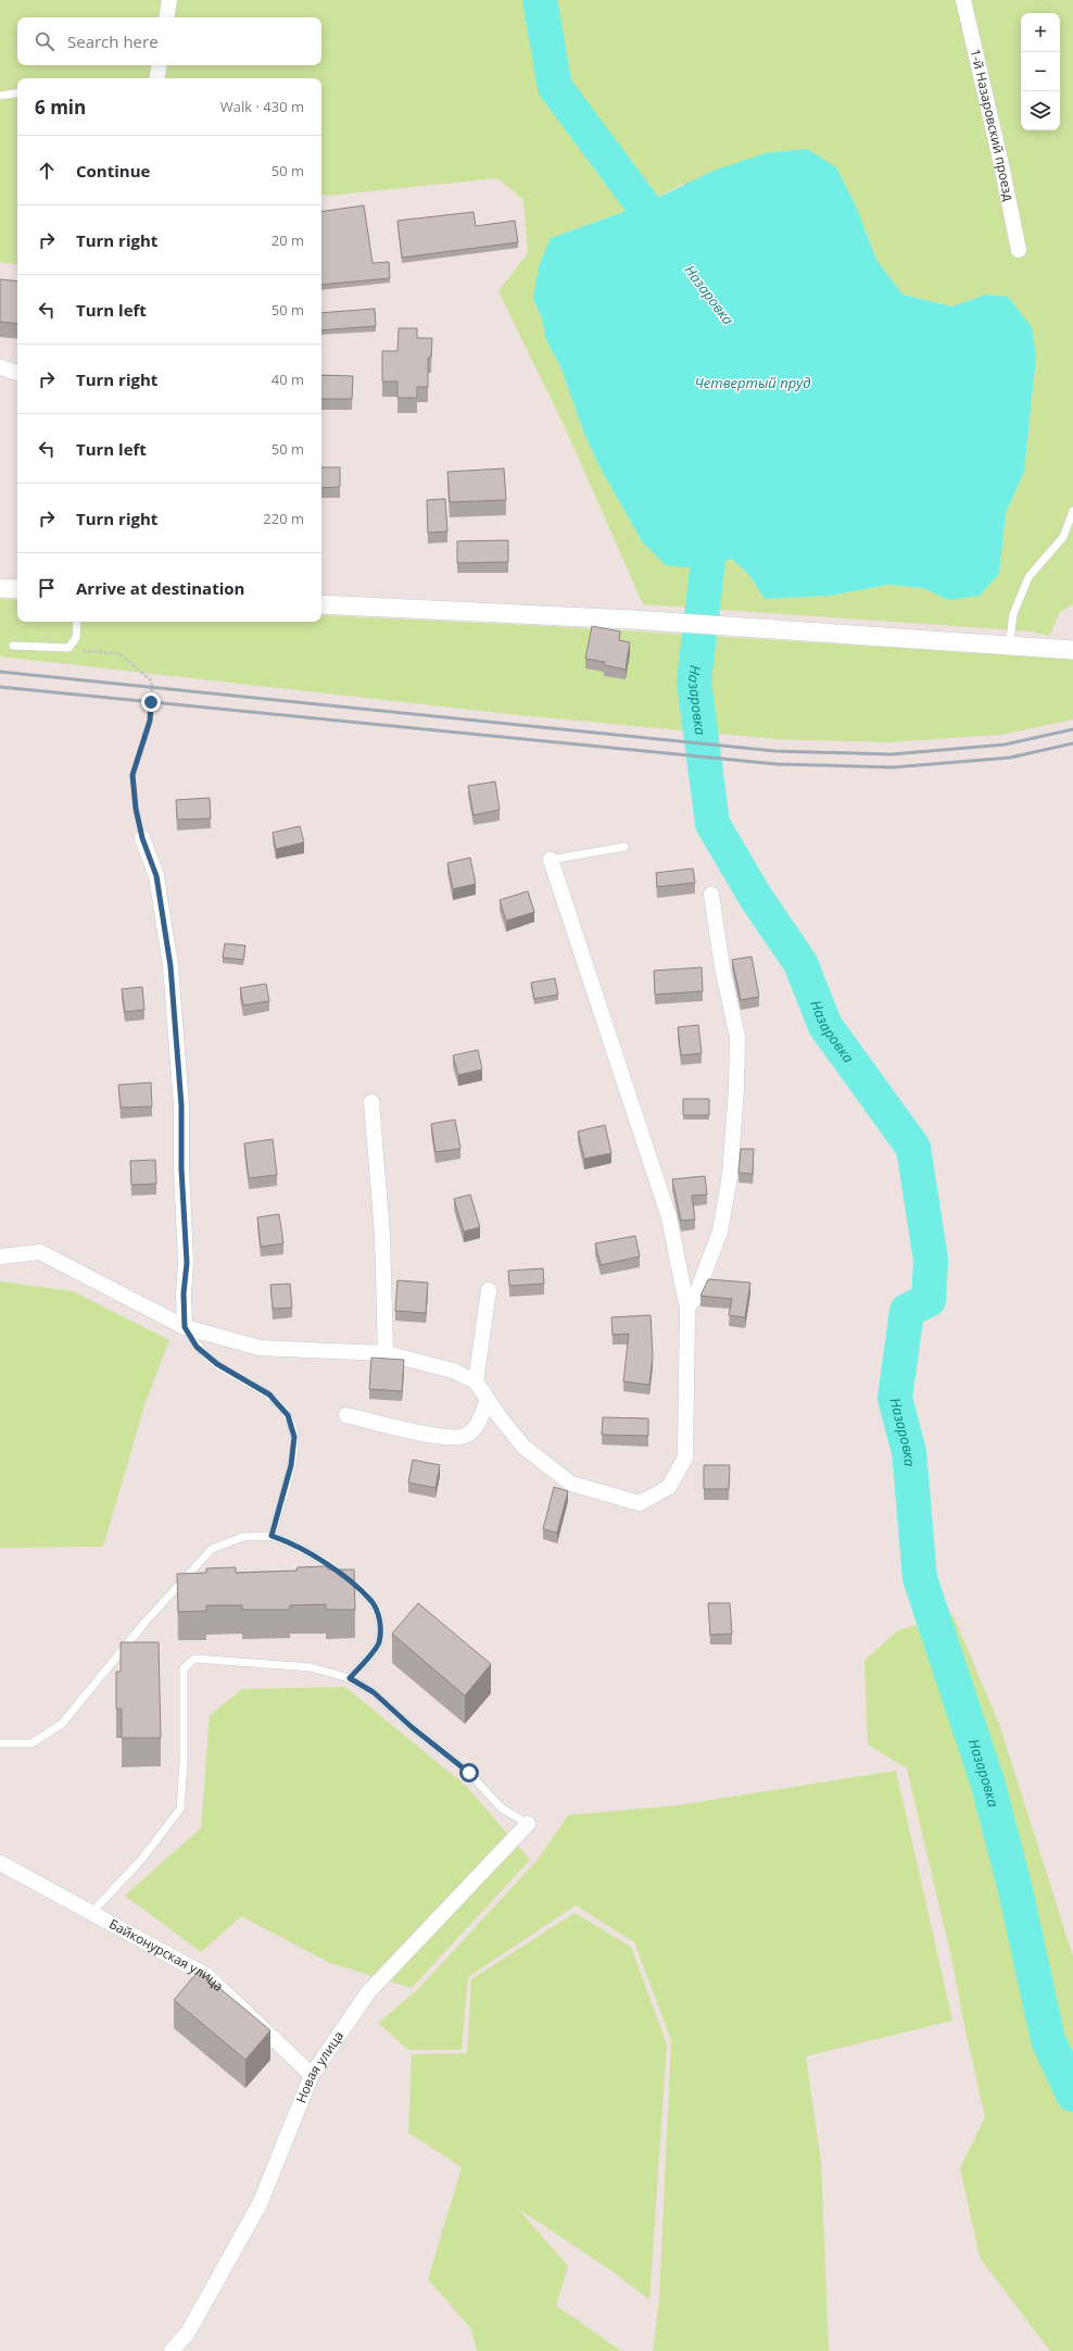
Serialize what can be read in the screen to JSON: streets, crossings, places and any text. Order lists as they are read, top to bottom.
{
  "streets": {
    "street": ["1-й Назаровский проезд", "Байконурская улица", "Новая улица"]
  },
  "crossings": [
    ["Байконурская улица", "Новая улица"]
  ],
  "water": ["Назаровка", "Четвертый пруд"],
  "page": {
    "map_buttons": ["+", "−"],
    "search": "Search here",
    "heading": ["6 min", "Walk · 430 m"],
    "list": [
      ["Continue", "50 m"],
      ["Turn right", "20 m"],
      ["Turn left", "50 m"],
      ["Turn right", "40 m"],
      ["Turn left", "50 m"],
      ["Turn right", "220 m"],
      "Arrive at destination"
    ]
  }
}
